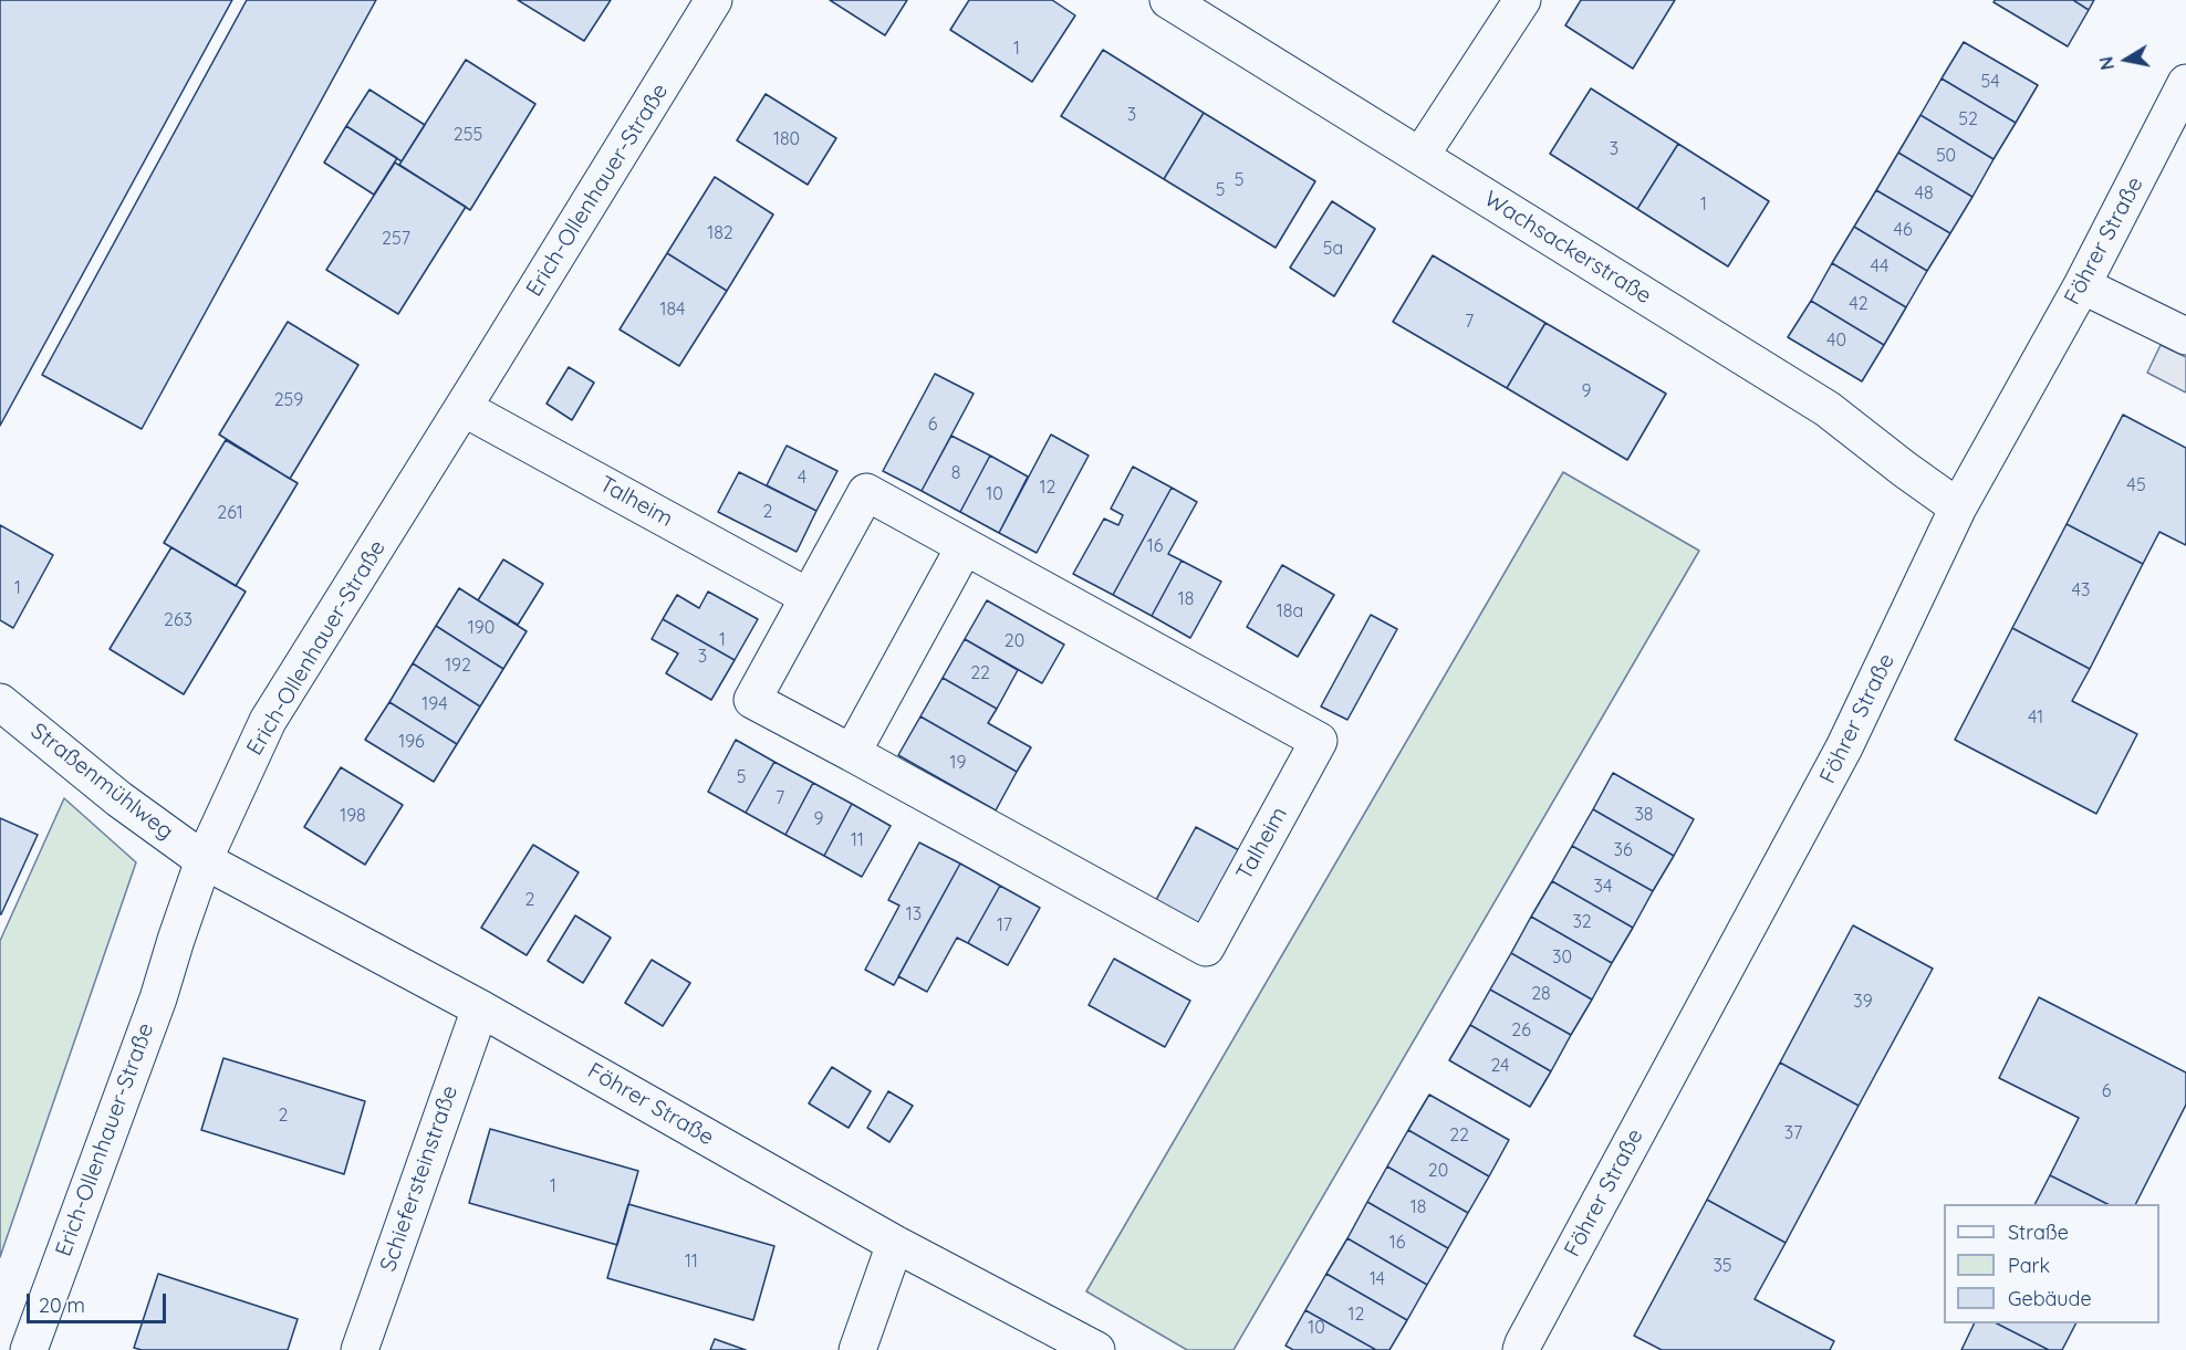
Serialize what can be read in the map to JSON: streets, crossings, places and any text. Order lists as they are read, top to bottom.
{
  "streets": {
    "street": [
      "Erich-Ollenhauer-Straße",
      "Föhrer Straße",
      "Wachsackerstraße",
      "Talheim",
      "Straßenmühlweg",
      "Schiefersteinstraße"
    ]
  },
  "crossings": [
    ["Erich-Ollenhauer-Straße", "Föhrer Straße"],
    ["Erich-Ollenhauer-Straße", "Talheim"],
    ["Erich-Ollenhauer-Straße", "Straßenmühlweg"],
    ["Föhrer Straße", "Wachsackerstraße"],
    ["Föhrer Straße", "Straßenmühlweg"],
    ["Föhrer Straße", "Schiefersteinstraße"]
  ],
  "house_numbers": [
    "1",
    "54",
    "3",
    "52",
    "255",
    "180",
    "3",
    "50",
    "5",
    "5",
    "48",
    "1",
    "46",
    "182",
    "257",
    "5a",
    "44",
    "42",
    "184",
    "7",
    "40",
    "9",
    "259",
    "6",
    "8",
    "4",
    "45",
    "12",
    "10",
    "2",
    "261",
    "16",
    "1",
    "43",
    "18",
    "18a",
    "263",
    "190",
    "1",
    "20",
    "3",
    "192",
    "22",
    "194",
    "41",
    "196",
    "19",
    "5",
    "7",
    "38",
    "198",
    "9",
    "11",
    "36",
    "34",
    "2",
    "13",
    "32",
    "17",
    "30",
    "28",
    "39",
    "26",
    "24",
    "6",
    "2",
    "37",
    "22",
    "20",
    "1",
    "18",
    "16",
    "11",
    "35",
    "14",
    "12",
    "10"
  ],
  "legend": ["Straße", "Park", "Gebäude"],
  "scale_bar": "20 m",
  "north": "left"
}
